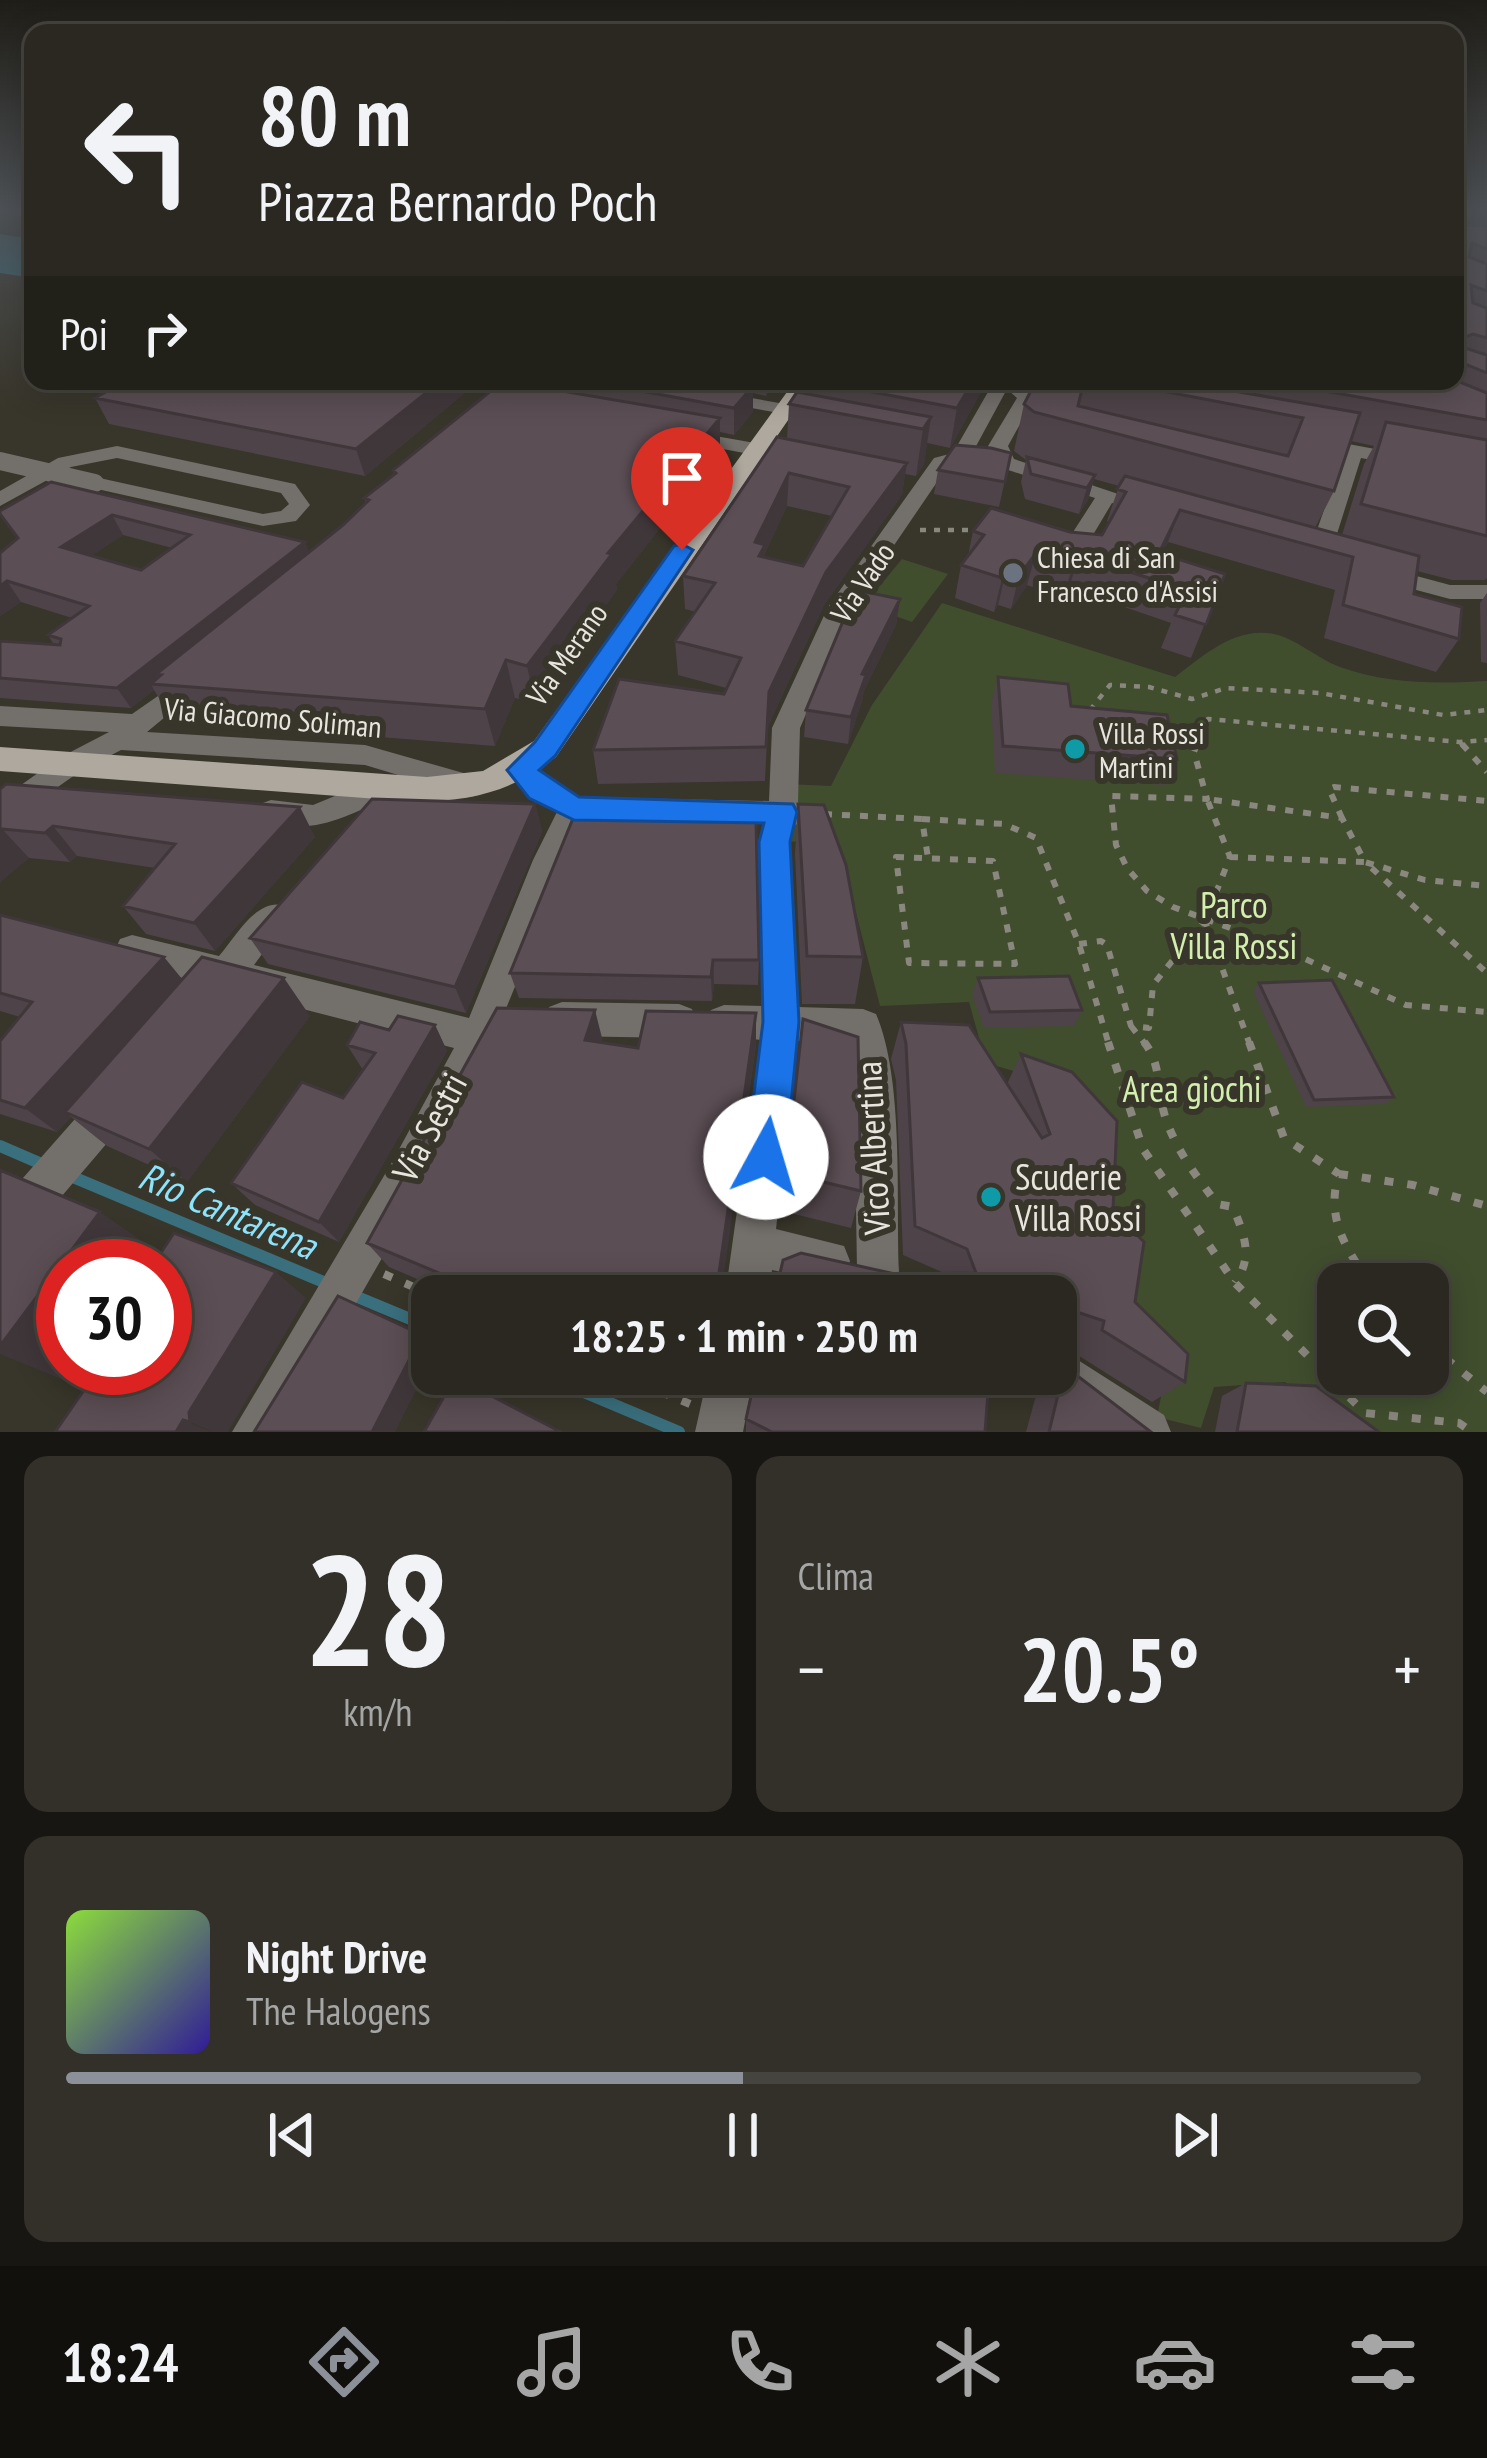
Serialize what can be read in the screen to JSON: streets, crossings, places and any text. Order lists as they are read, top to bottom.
{
  "streets": {
    "main road": ["Via Merano", "Via Giacomo Soliman"],
    "street": ["Via Vado", "Via Sestri", "Vico Albertina"]
  },
  "crossings": [
    ["Via Vado", "Vico Albertina"],
    ["Via Merano", "Via Giacomo Soliman"]
  ],
  "water": ["Rio Cantarena"],
  "parks": ["Parco Villa Rossi", "Area giochi"],
  "places": ["Chiesa di San Francesco d'Assisi", "Villa Rossi Martini", "Scuderie Villa Rossi"],
  "page": {
    "turn": ["80 m", "Piazza Bernardo Poch"],
    "then": "Poi",
    "limit": "30",
    "trip": "18:25 · 1 min · 250 m",
    "tile": [
      ["28", "km/h"],
      "Clima"
    ],
    "heat": ["−", "20.5°", "+"],
    "song": ["Night Drive", "The Halogens"],
    "tabs": "18:24"
  }
}
